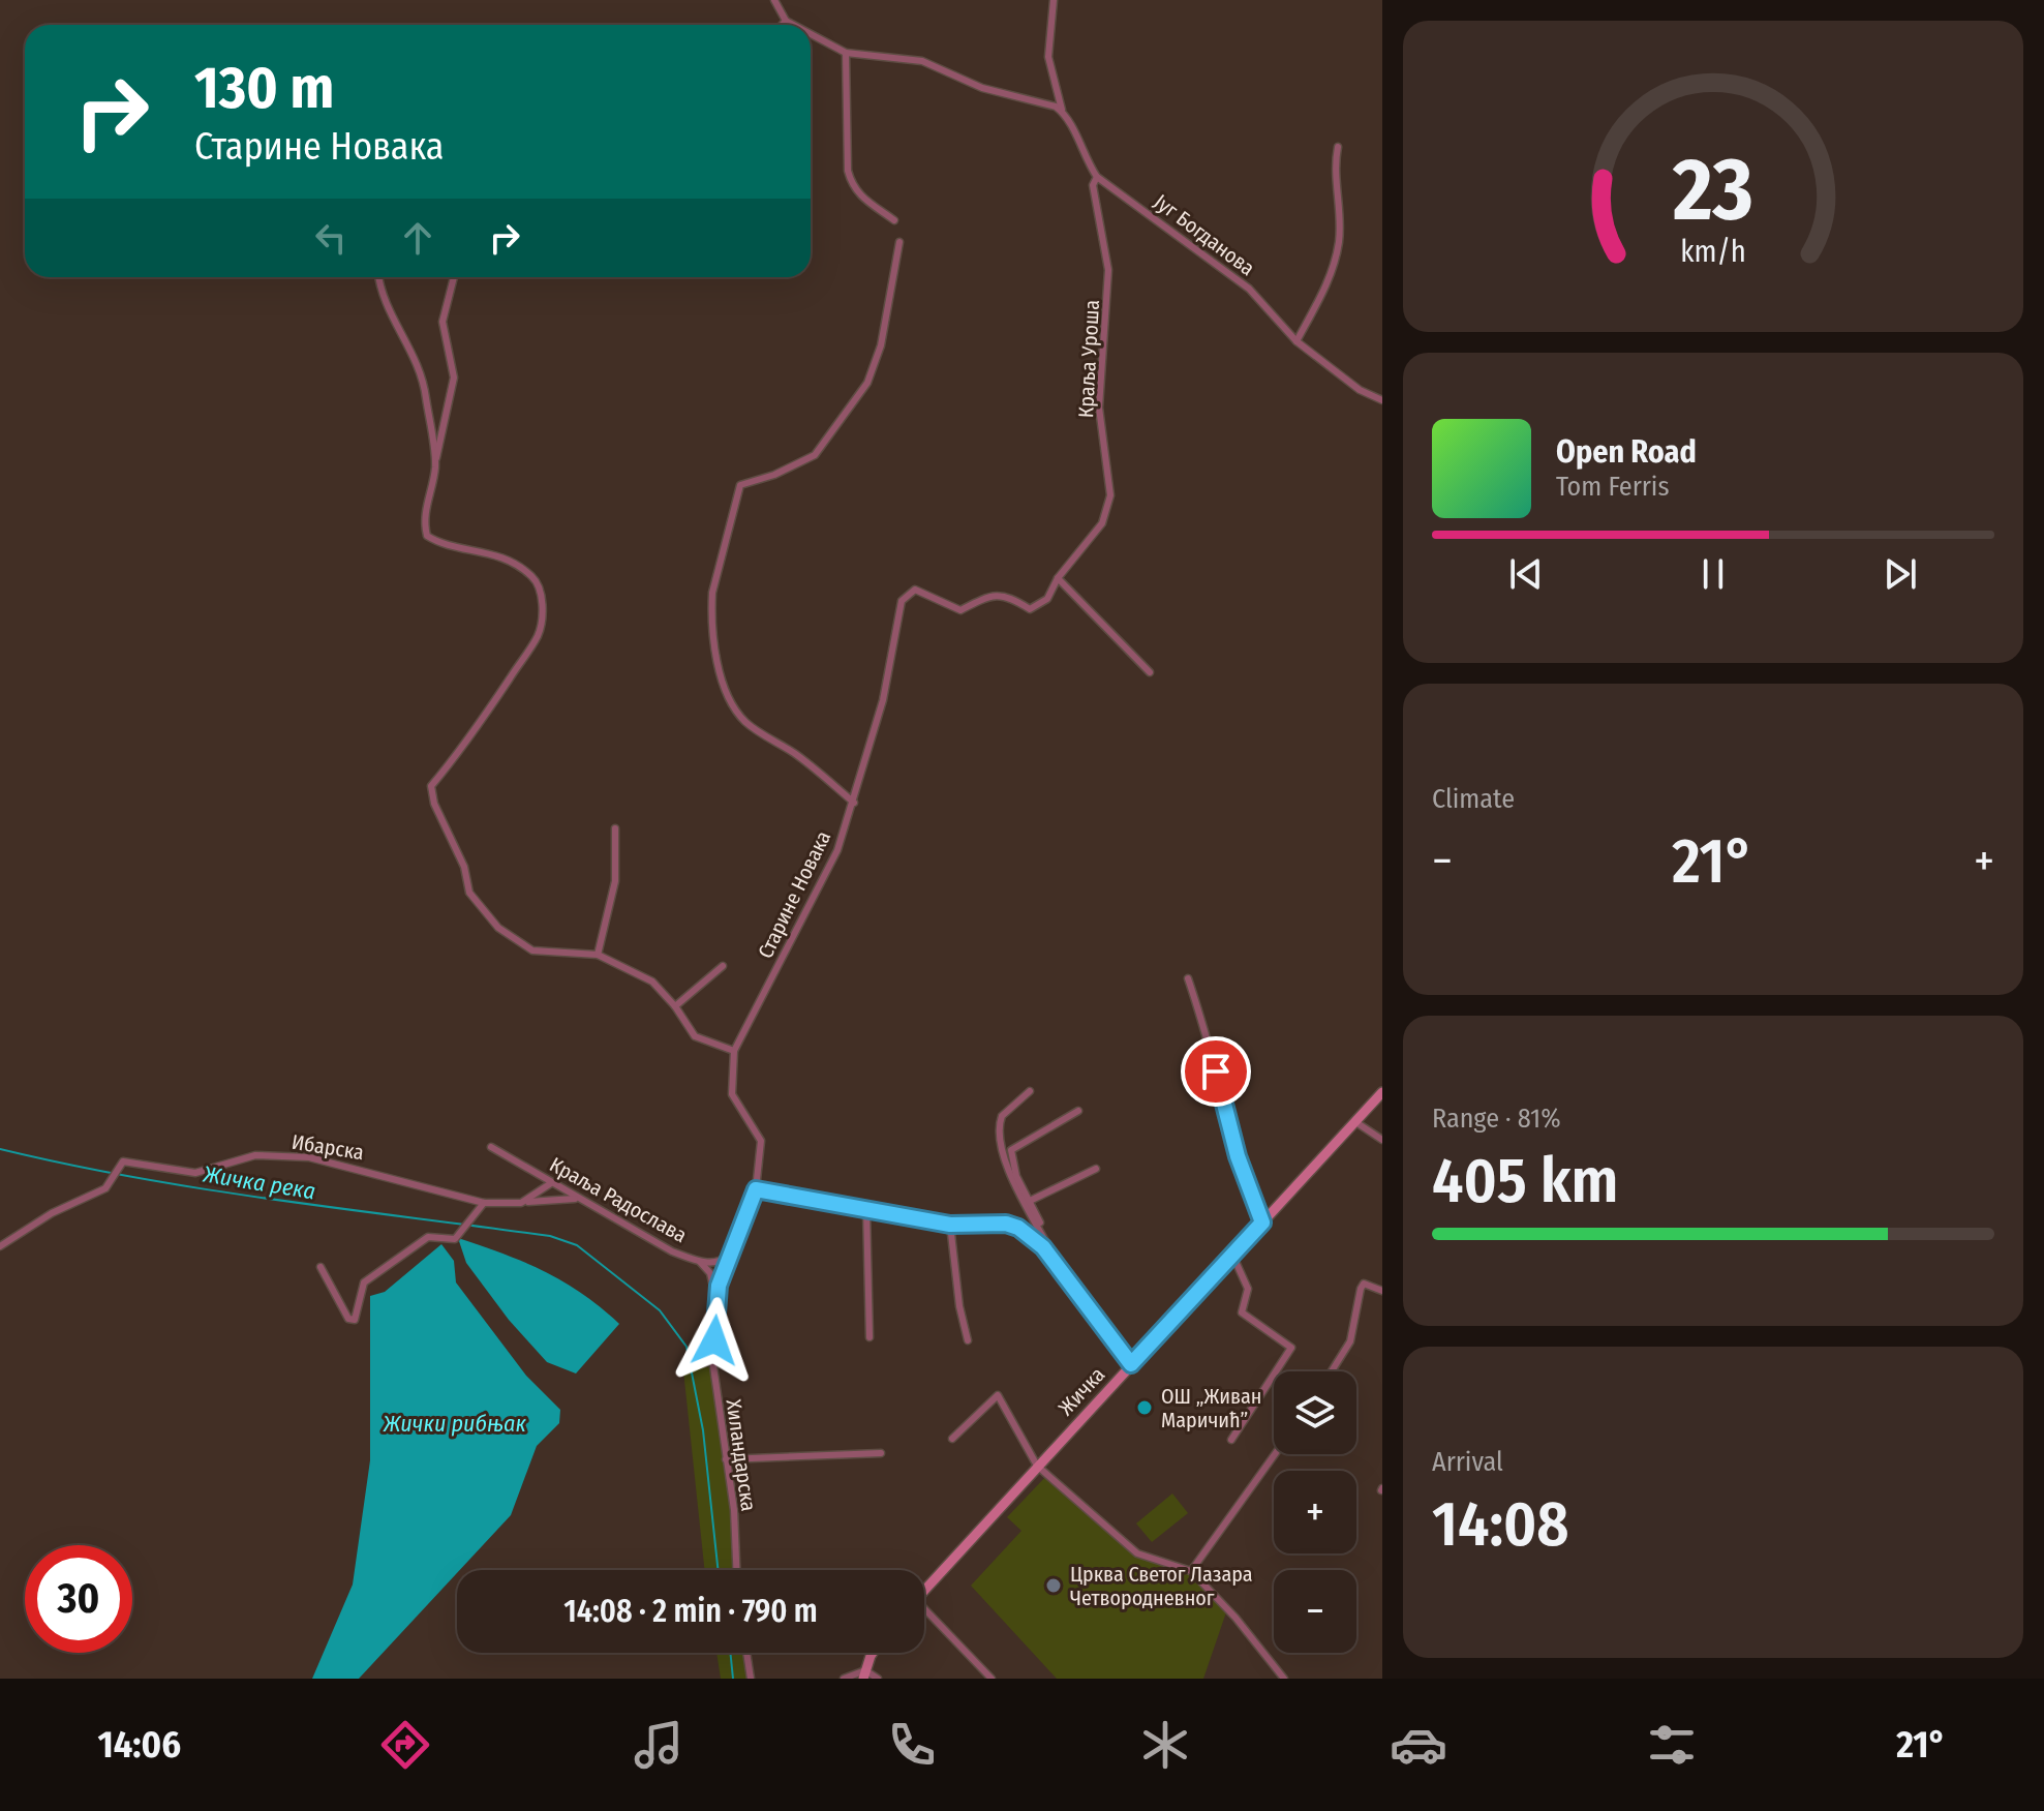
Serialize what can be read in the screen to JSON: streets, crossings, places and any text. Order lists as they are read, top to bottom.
{
  "streets": {
    "main road": ["Жичка"],
    "street": [
      "Југ Богданова",
      "Краља Уроша",
      "Старине Новака",
      "Ибарска",
      "Краља Радослава",
      "Хиландарска"
    ]
  },
  "crossings": [
    ["Југ Богданова", "Краља Уроша"],
    ["Краља Уроша", "Старине Новака"],
    ["Старине Новака", "Хиландарска"],
    ["Ибарска", "Краља Радослава"],
    ["Краља Радослава", "Хиландарска"]
  ],
  "water": ["Жичка река", "Жички рибњак"],
  "places": ["ОШ „Живан Маричић”", "Црква Светог Лазара Четвородневног"],
  "page": {
    "turn": ["130 m", "Старине Новака"],
    "song": ["Open Road", "Tom Ferris"],
    "tile": [
      "Climate",
      ["Range · 81%", "405 km"],
      ["Arrival", "14:08"]
    ],
    "heat": ["−", "21°", "+"],
    "map_buttons": ["+", "−"],
    "limit": "30",
    "trip": "14:08 · 2 min · 790 m",
    "tabs": ["14:06", "21°"],
    "gauge": ["23", "km/h"]
  }
}
